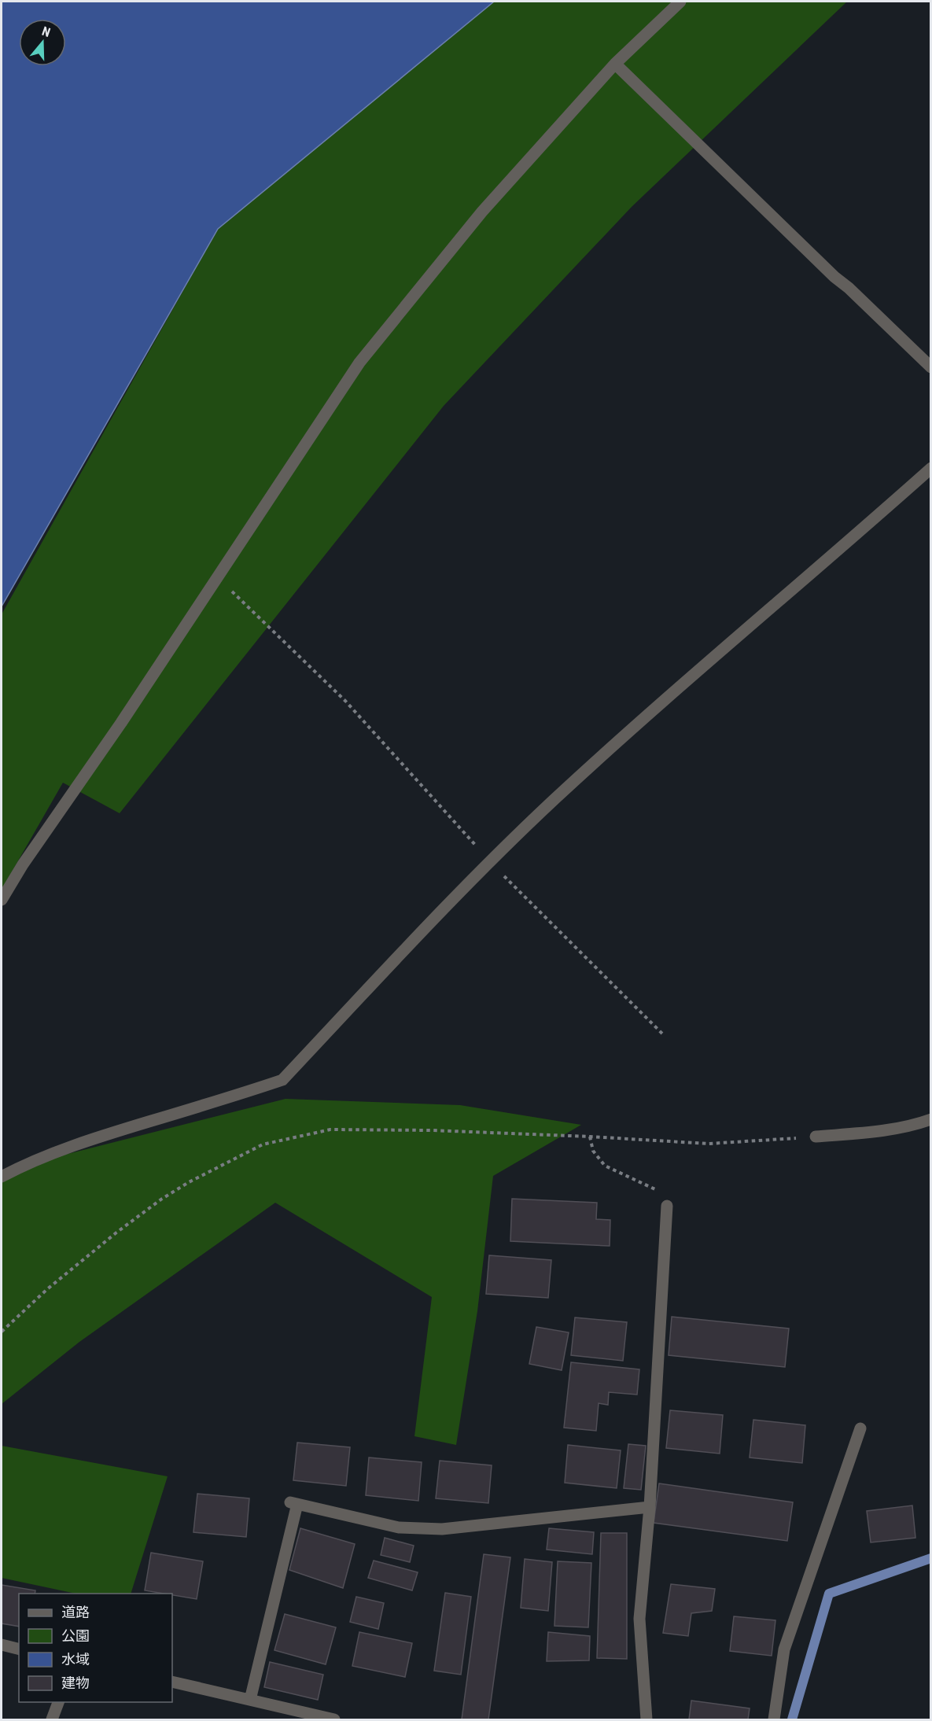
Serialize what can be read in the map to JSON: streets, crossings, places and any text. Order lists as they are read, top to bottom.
{
  "legend": [
    "道路",
    "公園",
    "水域",
    "建物"
  ],
  "north": "top"
}
